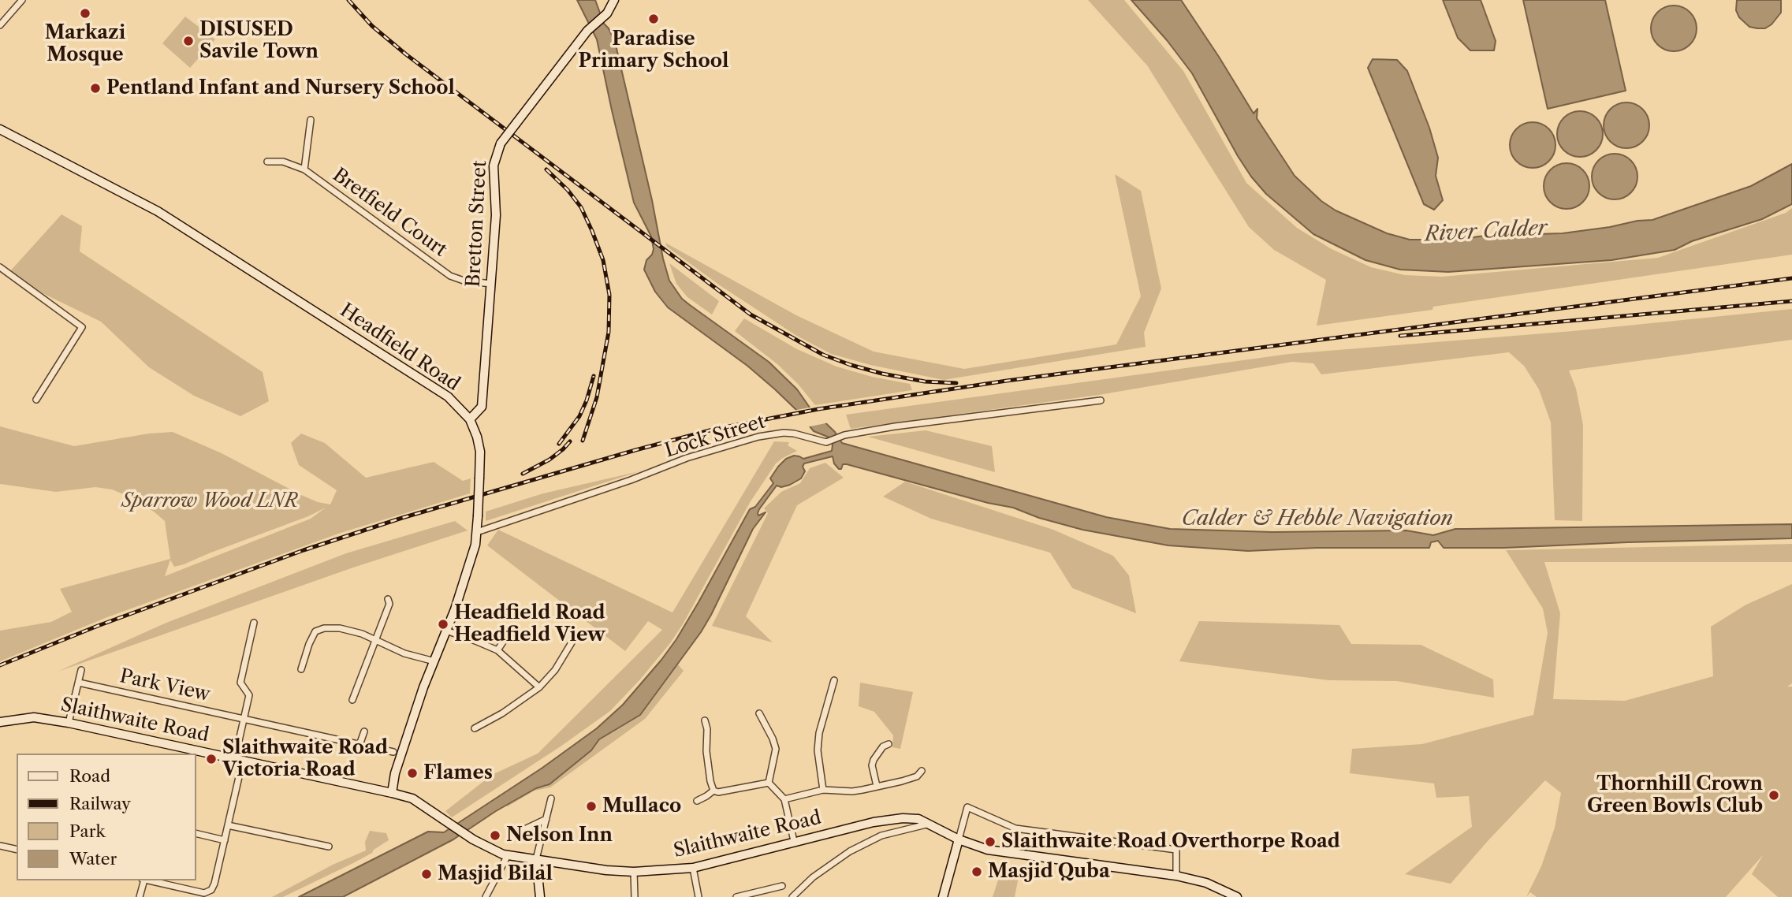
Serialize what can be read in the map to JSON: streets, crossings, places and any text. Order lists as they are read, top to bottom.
{
  "streets": {
    "street": [
      "Bretfield Court",
      "Bretton Street",
      "Headfield Road",
      "Lock Street",
      "Park View",
      "Slaithwaite Road"
    ]
  },
  "crossings": [
    ["Bretfield Court", "Bretton Street"],
    ["Bretton Street", "Headfield Road"],
    ["Headfield Road", "Lock Street"],
    ["Headfield Road", "Slaithwaite Road"]
  ],
  "water": ["River Calder", "Calder & Hebble Navigation"],
  "parks": ["Sparrow Wood LNR"],
  "places": [
    "Markazi Mosque",
    "Paradise Primary School",
    "DISUSED Savile Town",
    "Pentland Infant and Nursery School",
    "Headfield Road Headfield View",
    "Slaithwaite Road Victoria Road",
    "Flames",
    "Thornhill Crown Green Bowls Club",
    "Mullaco",
    "Nelson Inn",
    "Slaithwaite Road Overthorpe Road",
    "Masjid Quba",
    "Masjid Bilal"
  ],
  "legend": [
    "Road",
    "Railway",
    "Park",
    "Water"
  ]
}
